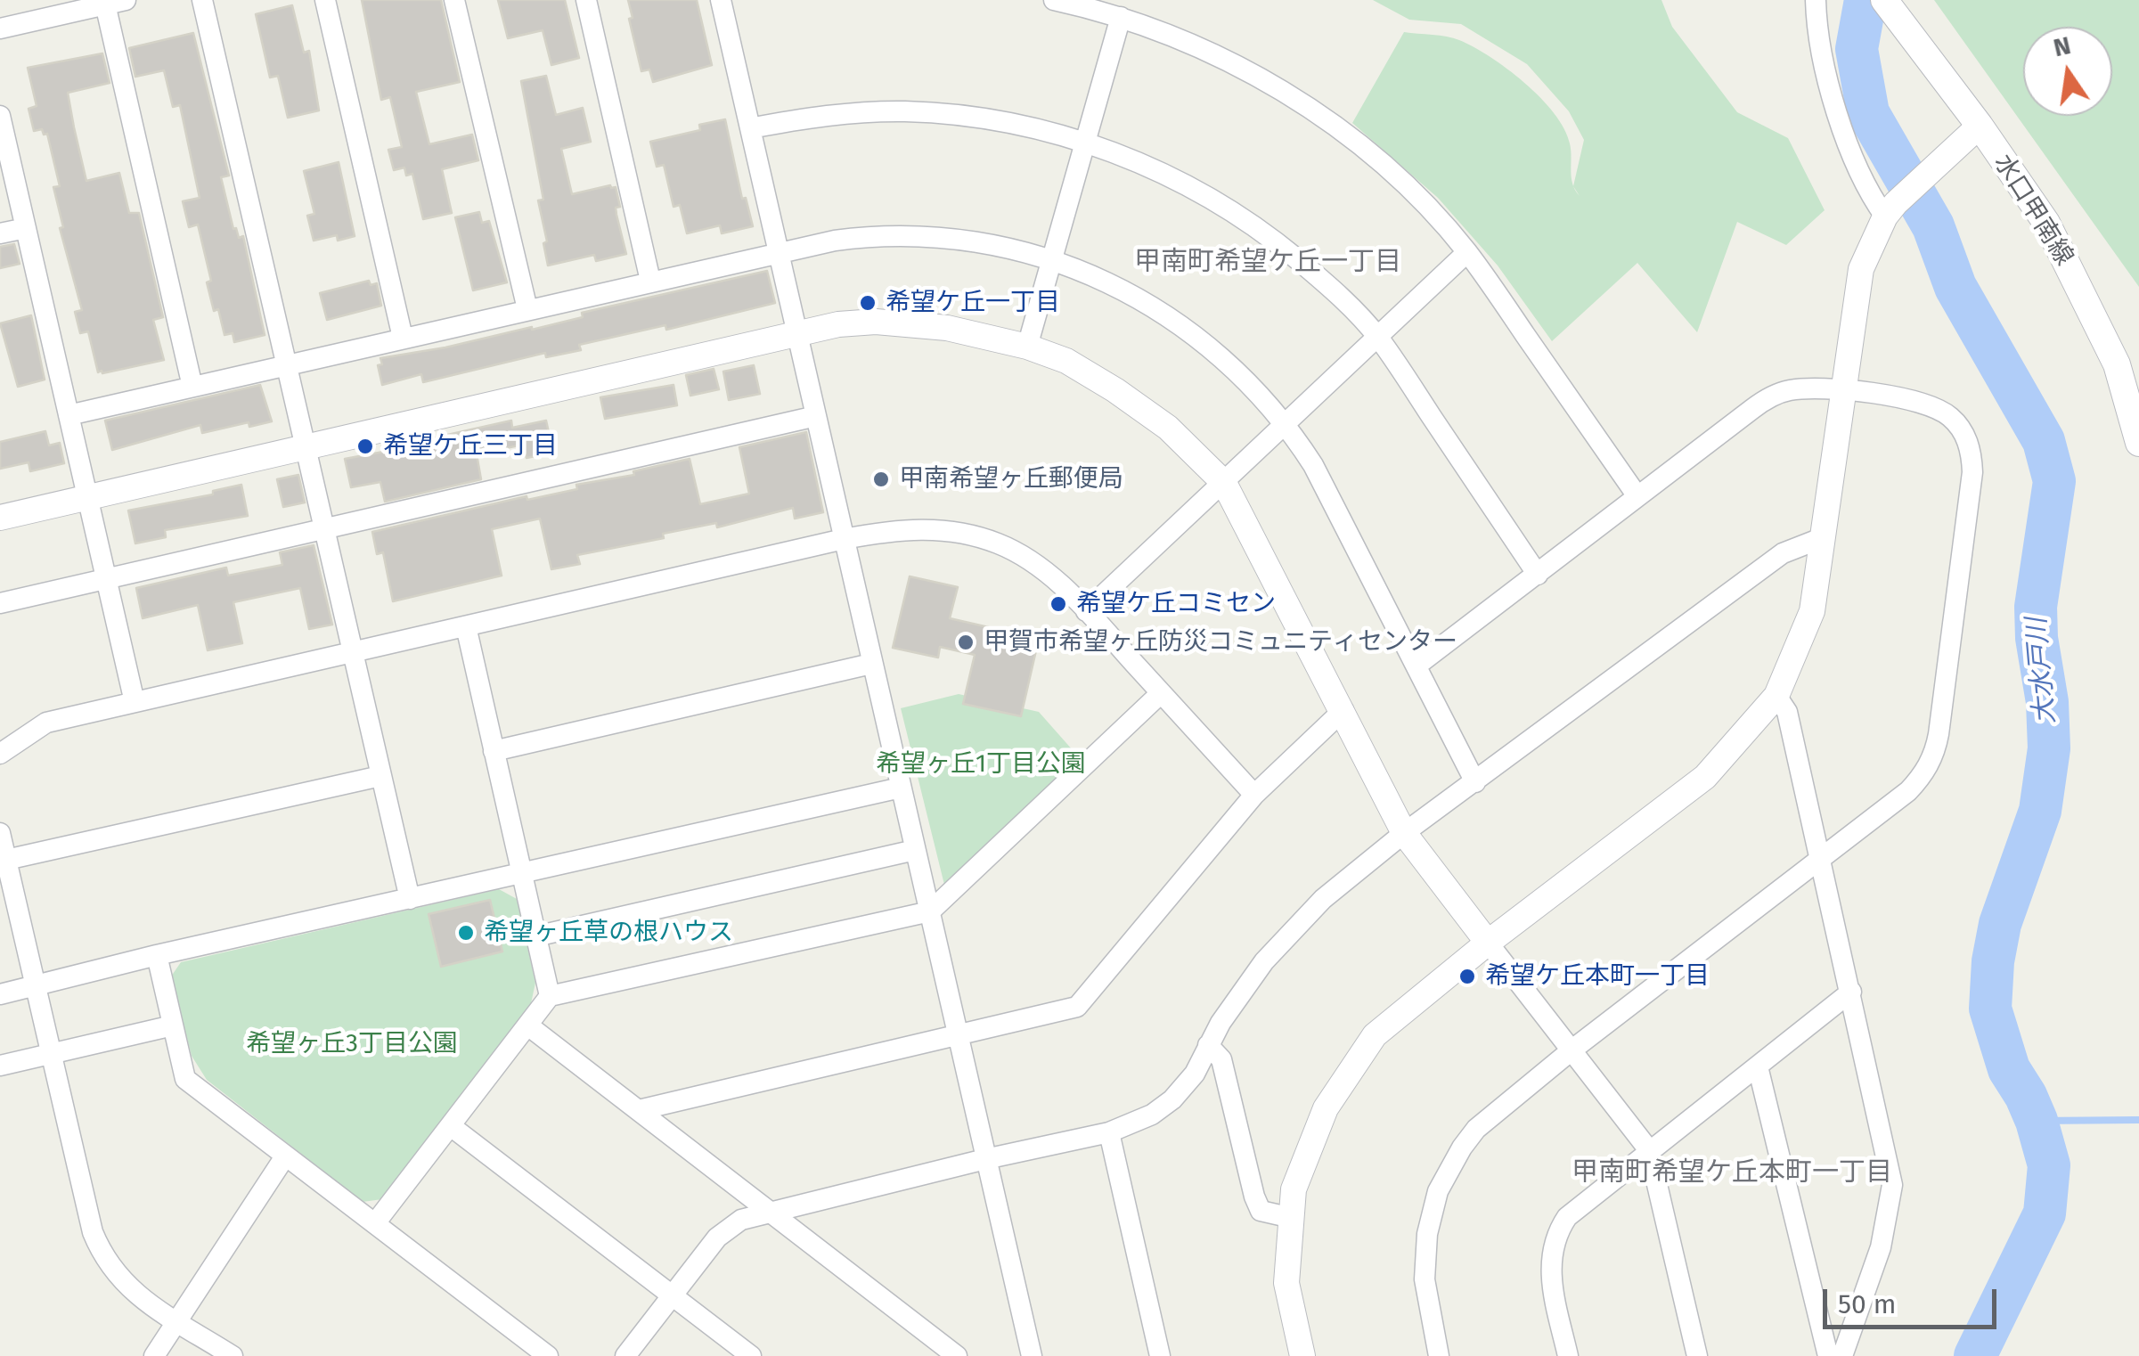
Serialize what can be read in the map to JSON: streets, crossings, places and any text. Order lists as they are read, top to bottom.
{
  "streets": {
    "main road": ["水口甲南線"]
  },
  "districts": ["甲南町希望ケ丘一丁目", "甲南町希望ケ丘本町一丁目"],
  "water": ["大水戸川"],
  "parks": ["希望ヶ丘1丁目公園", "希望ヶ丘3丁目公園"],
  "places": [
    "希望ケ丘一丁目",
    "希望ケ丘三丁目",
    "甲南希望ヶ丘郵便局",
    "希望ケ丘コミセン",
    "甲賀市希望ヶ丘防災コミュニティセンター",
    "希望ヶ丘草の根ハウス",
    "希望ケ丘本町一丁目"
  ],
  "scale_bar": "50 m",
  "north": "top"
}
